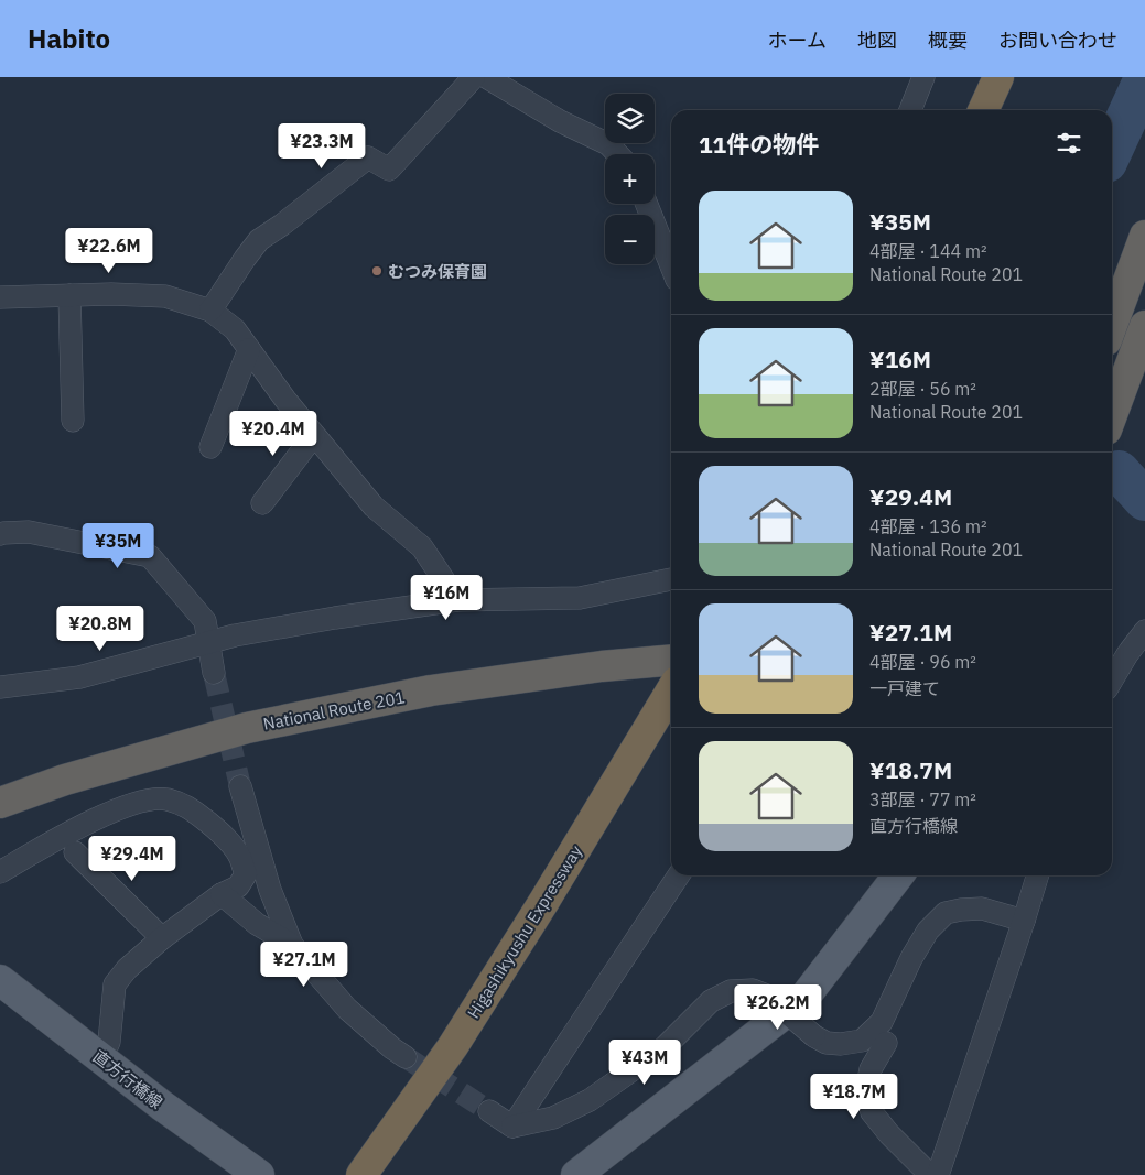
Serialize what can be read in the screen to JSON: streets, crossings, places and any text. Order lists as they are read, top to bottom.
{
  "streets": {
    "highway": ["National Route 201", "Higashikyushu Expressway"],
    "main road": ["直方行橋線"]
  },
  "places": ["むつみ保育園"],
  "page": {
    "header": "Habito",
    "nav": [
      "ホーム",
      "地図",
      "概要",
      "お問い合わせ"
    ],
    "map_buttons": ["+", "−"],
    "heading": "11件の物件",
    "price": [
      "¥23.3M",
      "¥22.6M",
      "¥20.4M",
      "¥35M",
      "¥16M",
      "¥20.8M",
      "¥29.4M",
      "¥27.1M",
      "¥26.2M",
      "¥43M",
      "¥18.7M"
    ],
    "list": [
      {
        "name": "¥35M",
        "note": "4部屋 · 144 m² · National Route 201"
      },
      {
        "name": "¥16M",
        "note": "2部屋 · 56 m² · National Route 201"
      },
      {
        "name": "¥29.4M",
        "note": "4部屋 · 136 m² · National Route 201"
      },
      {
        "name": "¥27.1M",
        "note": "4部屋 · 96 m² · 一戸建て"
      },
      {
        "name": "¥18.7M",
        "note": "3部屋 · 77 m² · 直方行橋線"
      }
    ]
  }
}
